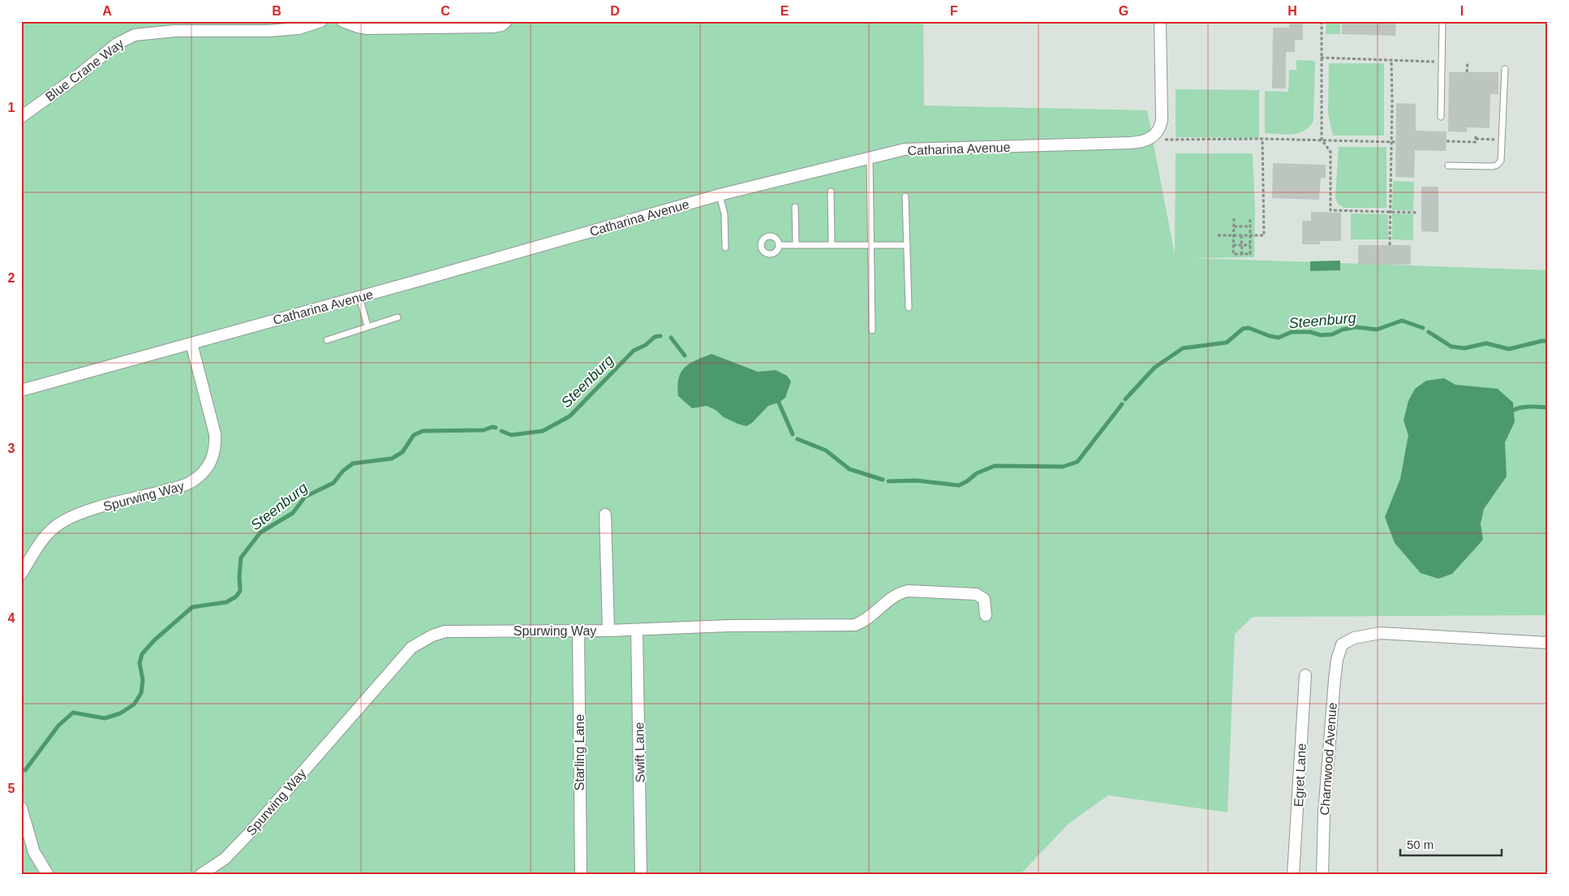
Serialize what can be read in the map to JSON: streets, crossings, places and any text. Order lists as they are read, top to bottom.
{
  "streets": {
    "street": [
      "Blue Crane Way",
      "Catharina Avenue",
      "Spurwing Way",
      "Starling Lane",
      "Swift Lane",
      "Charnwood Avenue",
      "Egret Lane"
    ]
  },
  "crossings": [
    ["Catharina Avenue", "Spurwing Way"],
    ["Spurwing Way", "Starling Lane"],
    ["Spurwing Way", "Swift Lane"]
  ],
  "water": ["Steenburg"],
  "scale_bar": "50 m",
  "grid": {
    "columns": [
      "A",
      "B",
      "C",
      "D",
      "E",
      "F",
      "G",
      "H",
      "I"
    ],
    "rows": [
      "1",
      "2",
      "3",
      "4",
      "5"
    ]
  }
}
